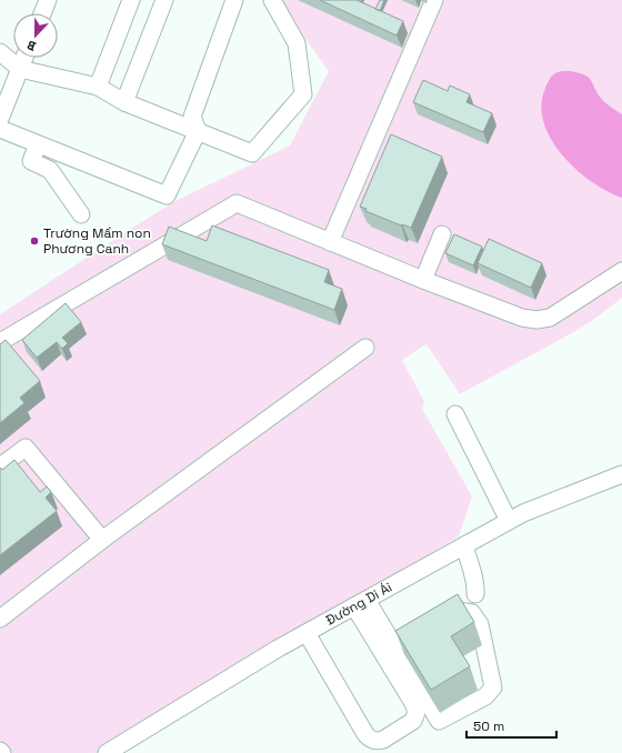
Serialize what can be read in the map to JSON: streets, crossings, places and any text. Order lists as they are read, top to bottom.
{
  "streets": {
    "street": ["Đường Di Ái"]
  },
  "places": ["Trường Mầm non Phương Canh"],
  "scale_bar": "50 m",
  "north": "bottom"
}
